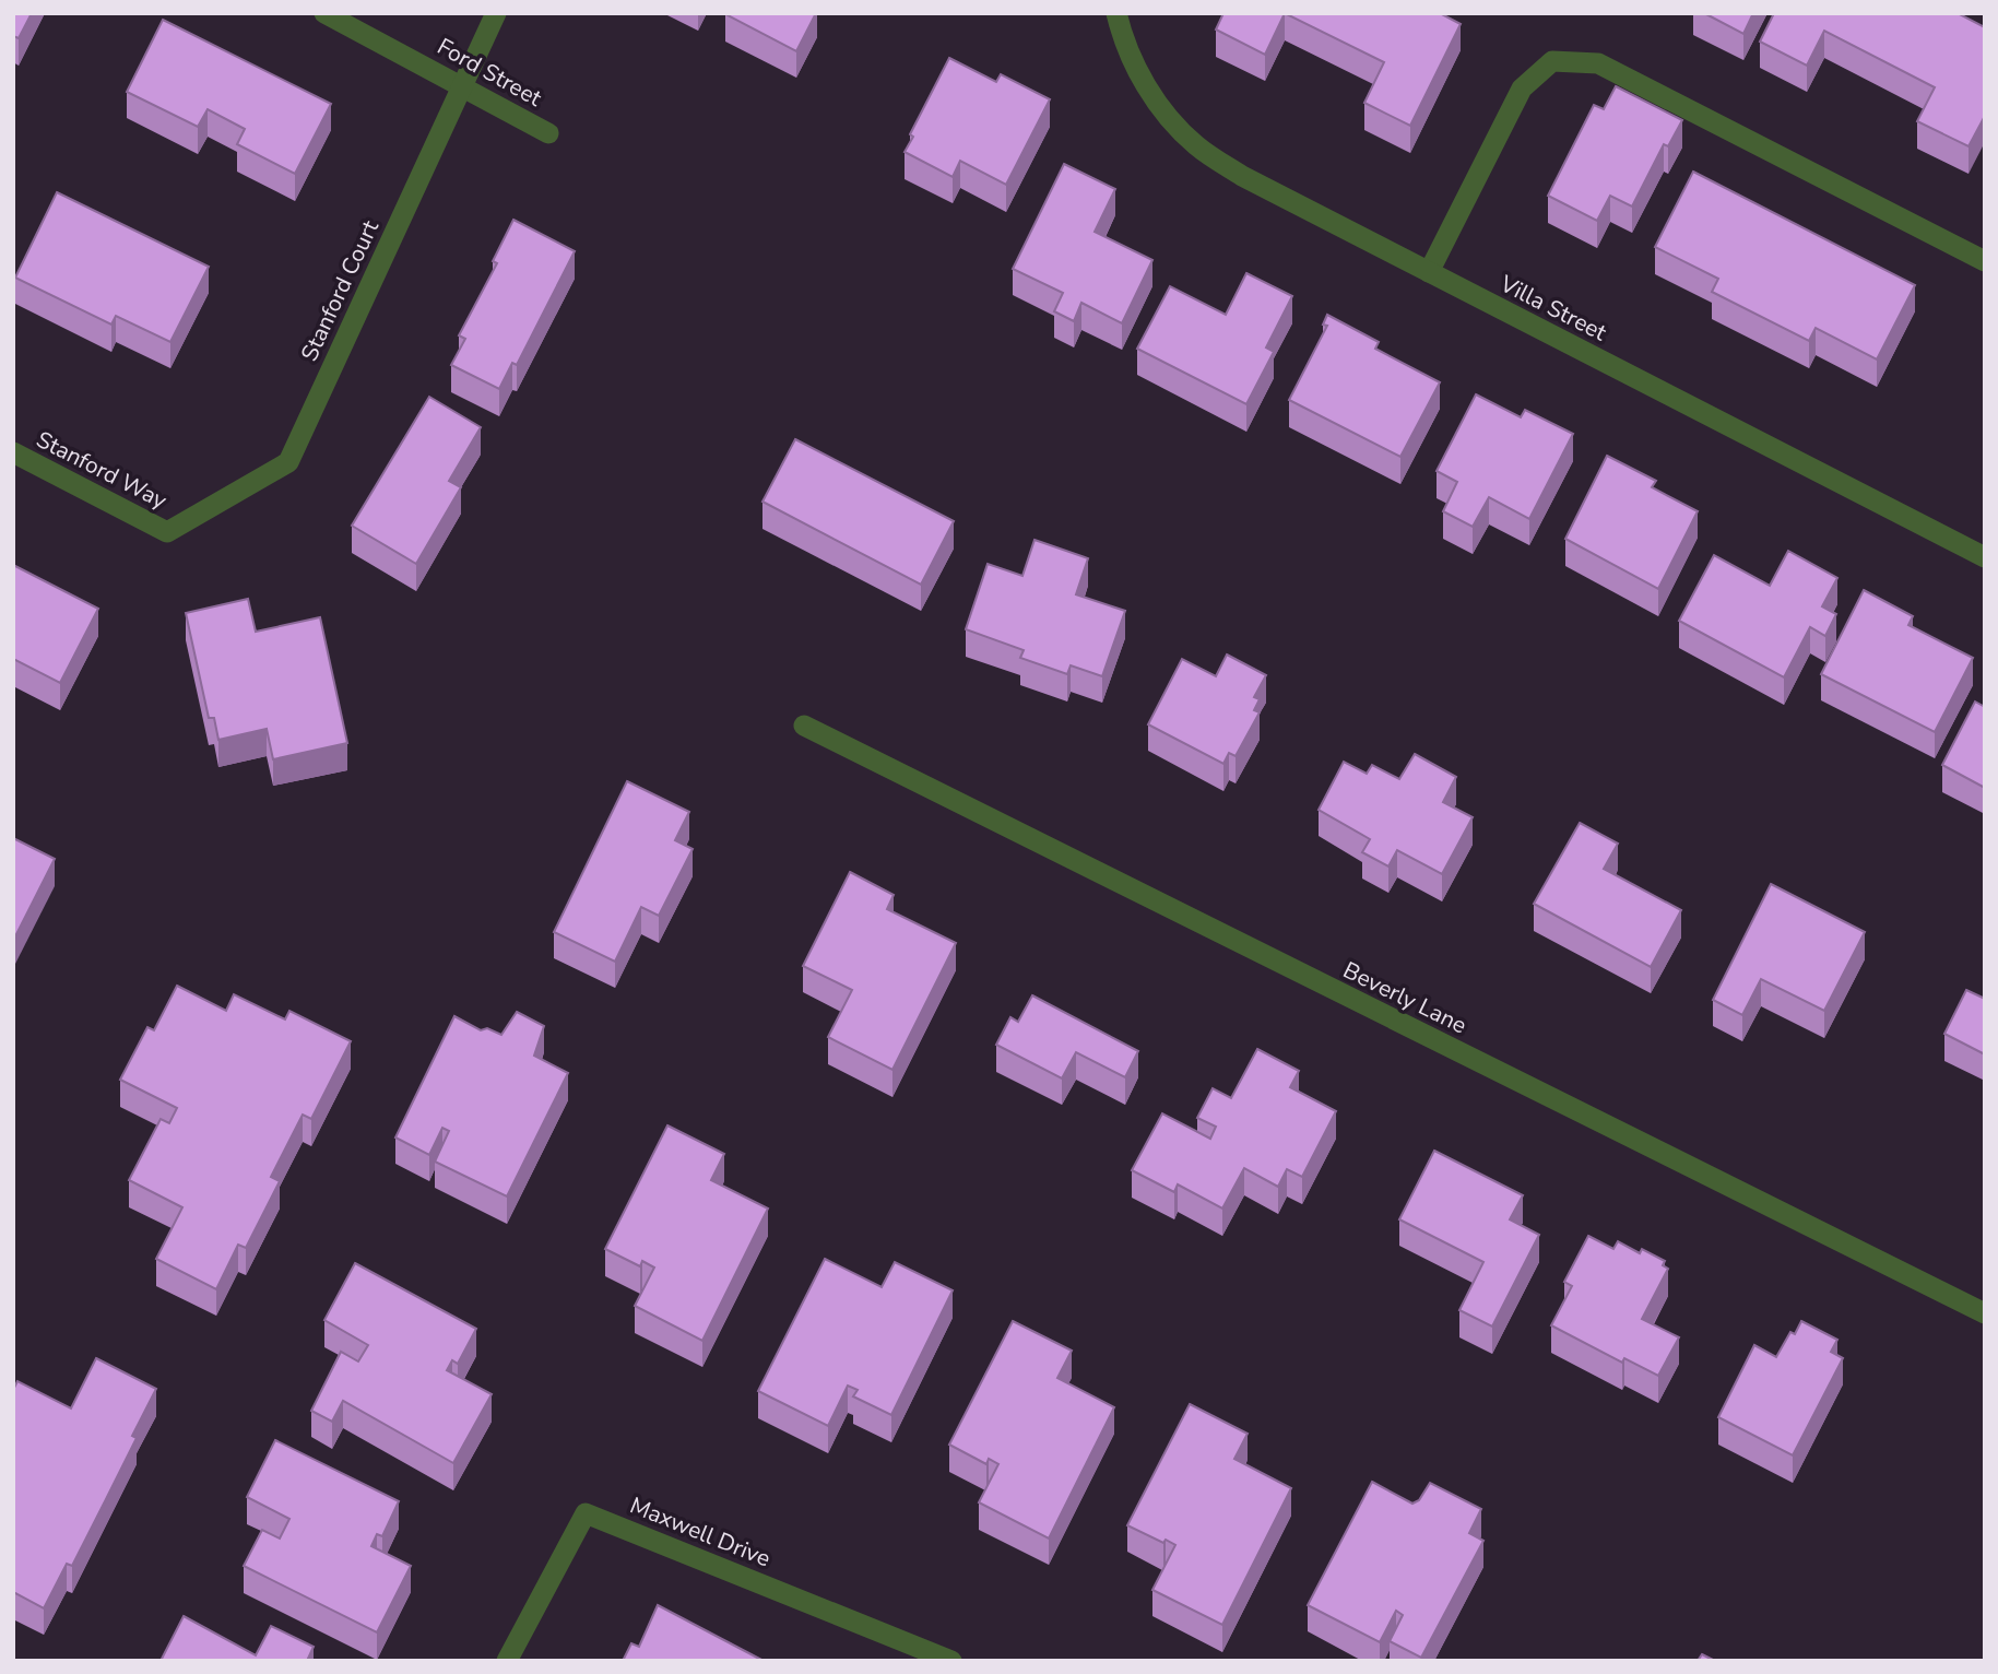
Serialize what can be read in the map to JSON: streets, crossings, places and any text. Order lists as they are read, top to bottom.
{
  "streets": {
    "street": [
      "Ford Street",
      "Stanford Court",
      "Villa Street",
      "Stanford Way",
      "Beverly Lane",
      "Maxwell Drive"
    ]
  },
  "crossings": [
    ["Ford Street", "Stanford Court"],
    ["Stanford Court", "Stanford Way"]
  ]
}
